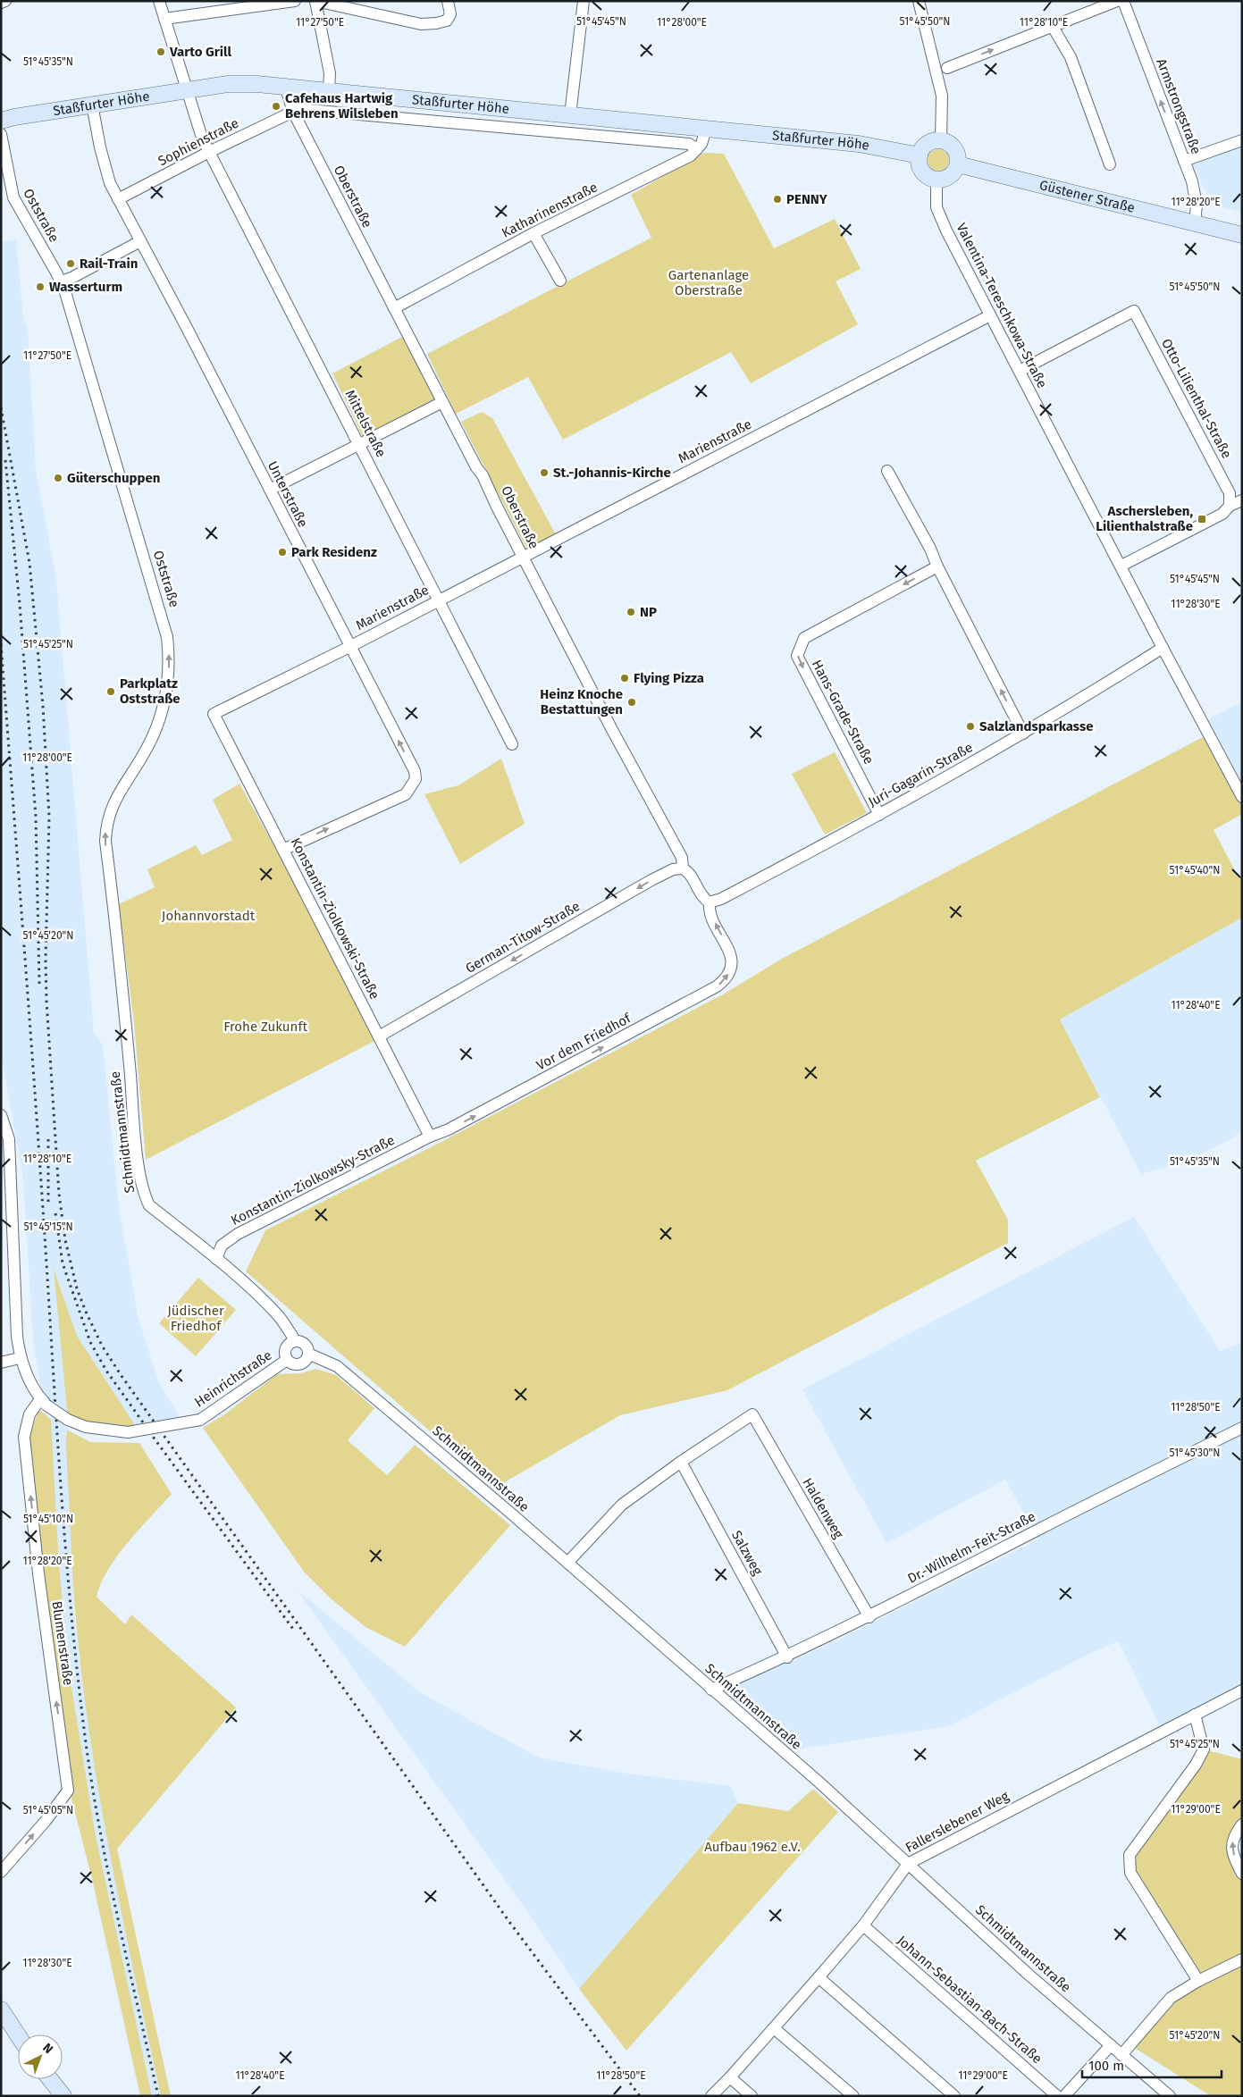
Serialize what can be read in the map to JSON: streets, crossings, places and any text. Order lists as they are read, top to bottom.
{
  "streets": {
    "main road": ["Staßfurter Höhe", "Güstener Straße"],
    "street": [
      "Armstrongstraße",
      "Sophienstraße",
      "Oberstraße",
      "Katharinenstraße",
      "Oststraße",
      "Valentina-Tereschkowa-Straße",
      "Otto-Lilienthal-Straße",
      "Mittelstraße",
      "Marienstraße",
      "Unterstraße",
      "Hans-Grade-Straße",
      "Juri-Gagarin-Straße",
      "Konstantin-Ziolkowski-Straße",
      "German-Titow-Straße",
      "Vor dem Friedhof",
      "Schmidtmannstraße",
      "Konstantin-Ziolkowsky-Straße",
      "Heinrichstraße",
      "Haldenweg",
      "Dr.-Wilhelm-Feit-Straße",
      "Salzweg",
      "Blumenstraße",
      "Fallerslebener Weg",
      "Johann-Sebastian-Bach-Straße"
    ]
  },
  "crossings": [
    ["Staßfurter Höhe", "Sophienstraße"],
    ["Staßfurter Höhe", "Oberstraße"],
    ["Staßfurter Höhe", "Güstener Straße"],
    ["Staßfurter Höhe", "Katharinenstraße"],
    ["Staßfurter Höhe", "Valentina-Tereschkowa-Straße"],
    ["Staßfurter Höhe", "Mittelstraße"],
    ["Staßfurter Höhe", "Unterstraße"],
    ["Armstrongstraße", "Güstener Straße"],
    ["Sophienstraße", "Oberstraße"],
    ["Sophienstraße", "Mittelstraße"],
    ["Sophienstraße", "Unterstraße"],
    ["Oberstraße", "Katharinenstraße"],
    ["Oberstraße", "Marienstraße"],
    ["Oberstraße", "Juri-Gagarin-Straße"],
    ["Oberstraße", "German-Titow-Straße"],
    ["Oberstraße", "Vor dem Friedhof"],
    ["Güstener Straße", "Valentina-Tereschkowa-Straße"],
    ["Oststraße", "Schmidtmannstraße"],
    ["Valentina-Tereschkowa-Straße", "Otto-Lilienthal-Straße"],
    ["Valentina-Tereschkowa-Straße", "Marienstraße"],
    ["Valentina-Tereschkowa-Straße", "Juri-Gagarin-Straße"],
    ["Mittelstraße", "Marienstraße"],
    ["Marienstraße", "Unterstraße"],
    ["Marienstraße", "Konstantin-Ziolkowski-Straße"],
    ["Unterstraße", "Konstantin-Ziolkowski-Straße"],
    ["Hans-Grade-Straße", "Juri-Gagarin-Straße"],
    ["Konstantin-Ziolkowski-Straße", "German-Titow-Straße"],
    ["Konstantin-Ziolkowski-Straße", "Vor dem Friedhof"],
    ["Konstantin-Ziolkowski-Straße", "Konstantin-Ziolkowsky-Straße"],
    ["Vor dem Friedhof", "Konstantin-Ziolkowsky-Straße"],
    ["Schmidtmannstraße", "Konstantin-Ziolkowsky-Straße"],
    ["Schmidtmannstraße", "Heinrichstraße"],
    ["Schmidtmannstraße", "Dr.-Wilhelm-Feit-Straße"],
    ["Schmidtmannstraße", "Fallerslebener Weg"],
    ["Heinrichstraße", "Blumenstraße"],
    ["Haldenweg", "Dr.-Wilhelm-Feit-Straße"],
    ["Haldenweg", "Salzweg"],
    ["Dr.-Wilhelm-Feit-Straße", "Salzweg"],
    ["Fallerslebener Weg", "Johann-Sebastian-Bach-Straße"]
  ],
  "one_way": [
    "Oststraße",
    "German-Titow-Straße",
    "Vor dem Friedhof",
    "Blumenstraße"
  ],
  "parks": [
    "Gartenanlage Oberstraße",
    "Johannvorstadt",
    "Frohe Zukunft",
    "Jüdischer Friedhof",
    "Aufbau 1962 e.V."
  ],
  "places": {
    "other": [
      "Varto Grill",
      "Cafehaus Hartwig Behrens Wilsleben",
      "PENNY",
      "Rail-Train",
      "Wasserturm",
      "St.-Johannis-Kirche",
      "Güterschuppen",
      "Park Residenz",
      "NP",
      "Flying Pizza",
      "Parkplatz Oststraße",
      "Heinz Knoche Bestattungen",
      "Salzlandsparkasse"
    ],
    "transit": ["Aschersleben, Lilienthalstraße"]
  },
  "scale_bar": "100 m",
  "north": "top right",
  "coordinates": [
    "51°45'45\"N",
    "51°45'50\"N",
    "11°27'50\"E",
    "11°28'00\"E",
    "11°28'10\"E",
    "51°45'35\"N",
    "11°28'20\"E",
    "11°28'30\"E",
    "51°45'25\"N",
    "51°45'40\"N",
    "51°45'20\"N",
    "11°28'40\"E",
    "51°45'15\"N",
    "11°28'50\"E",
    "51°45'30\"N",
    "51°45'10\"N",
    "11°29'00\"E",
    "51°45'05\"N"
  ]
}
